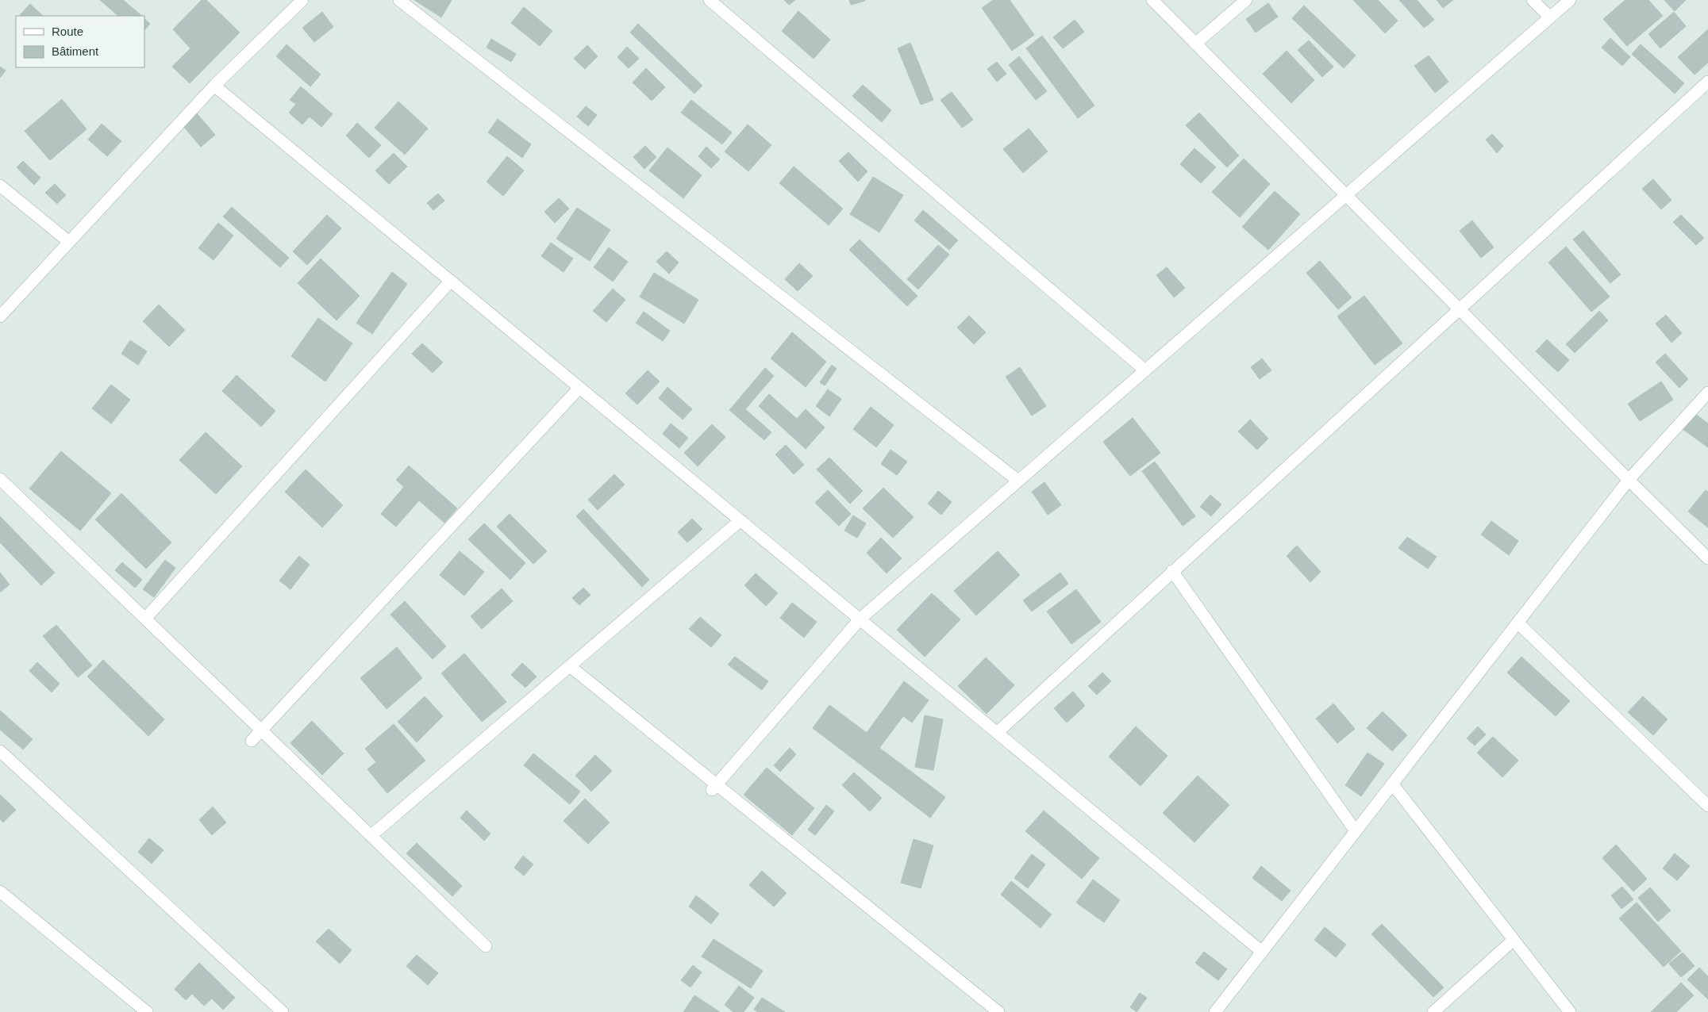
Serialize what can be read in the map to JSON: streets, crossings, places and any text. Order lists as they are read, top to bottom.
{
  "legend": ["Route", "Bâtiment"]
}
